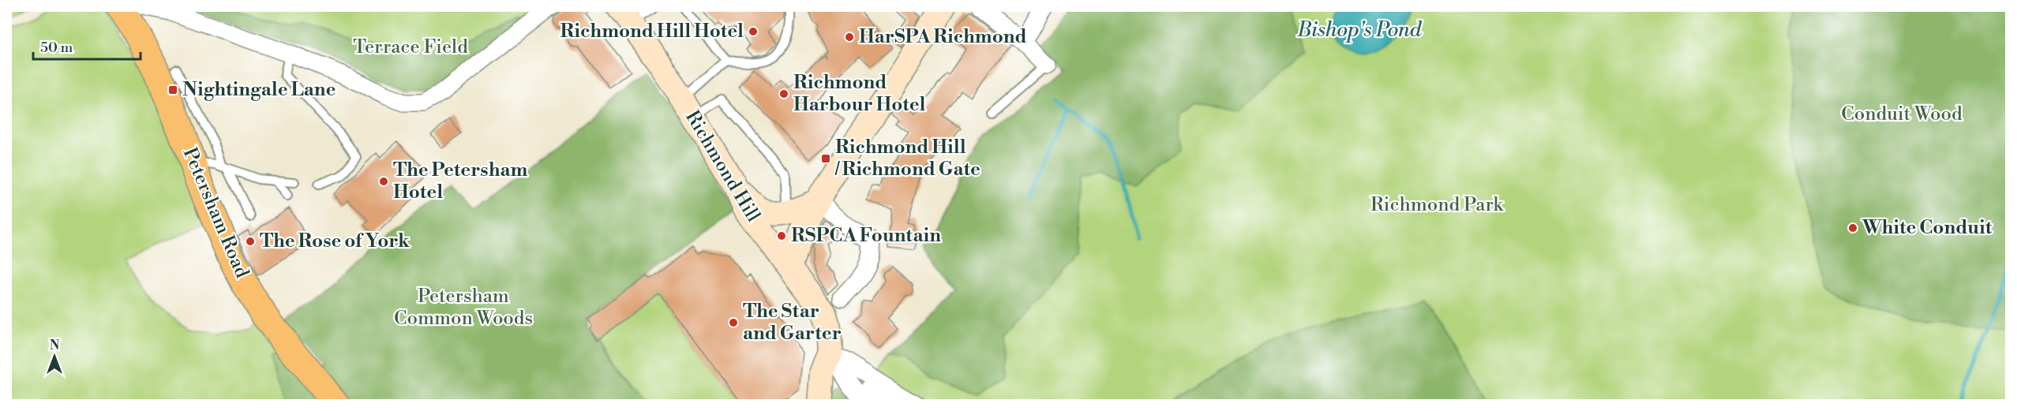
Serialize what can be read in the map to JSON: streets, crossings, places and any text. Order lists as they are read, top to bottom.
{
  "streets": {
    "main road": ["Richmond Hill", "Petersham Road"]
  },
  "water": ["Bishop's Pond"],
  "parks": [
    "Terrace Field",
    "Conduit Wood",
    "Richmond Park",
    "Petersham Common Woods"
  ],
  "places": {
    "other": [
      "Richmond Hill Hotel",
      "HarSPA Richmond",
      "Richmond Harbour Hotel",
      "The Petersham Hotel",
      "White Conduit",
      "RSPCA Fountain",
      "The Rose of York",
      "The Star and Garter"
    ],
    "transit": ["Nightingale Lane", "Richmond Hill / Richmond Gate"]
  },
  "scale_bar": "50 m",
  "north": "top"
}
